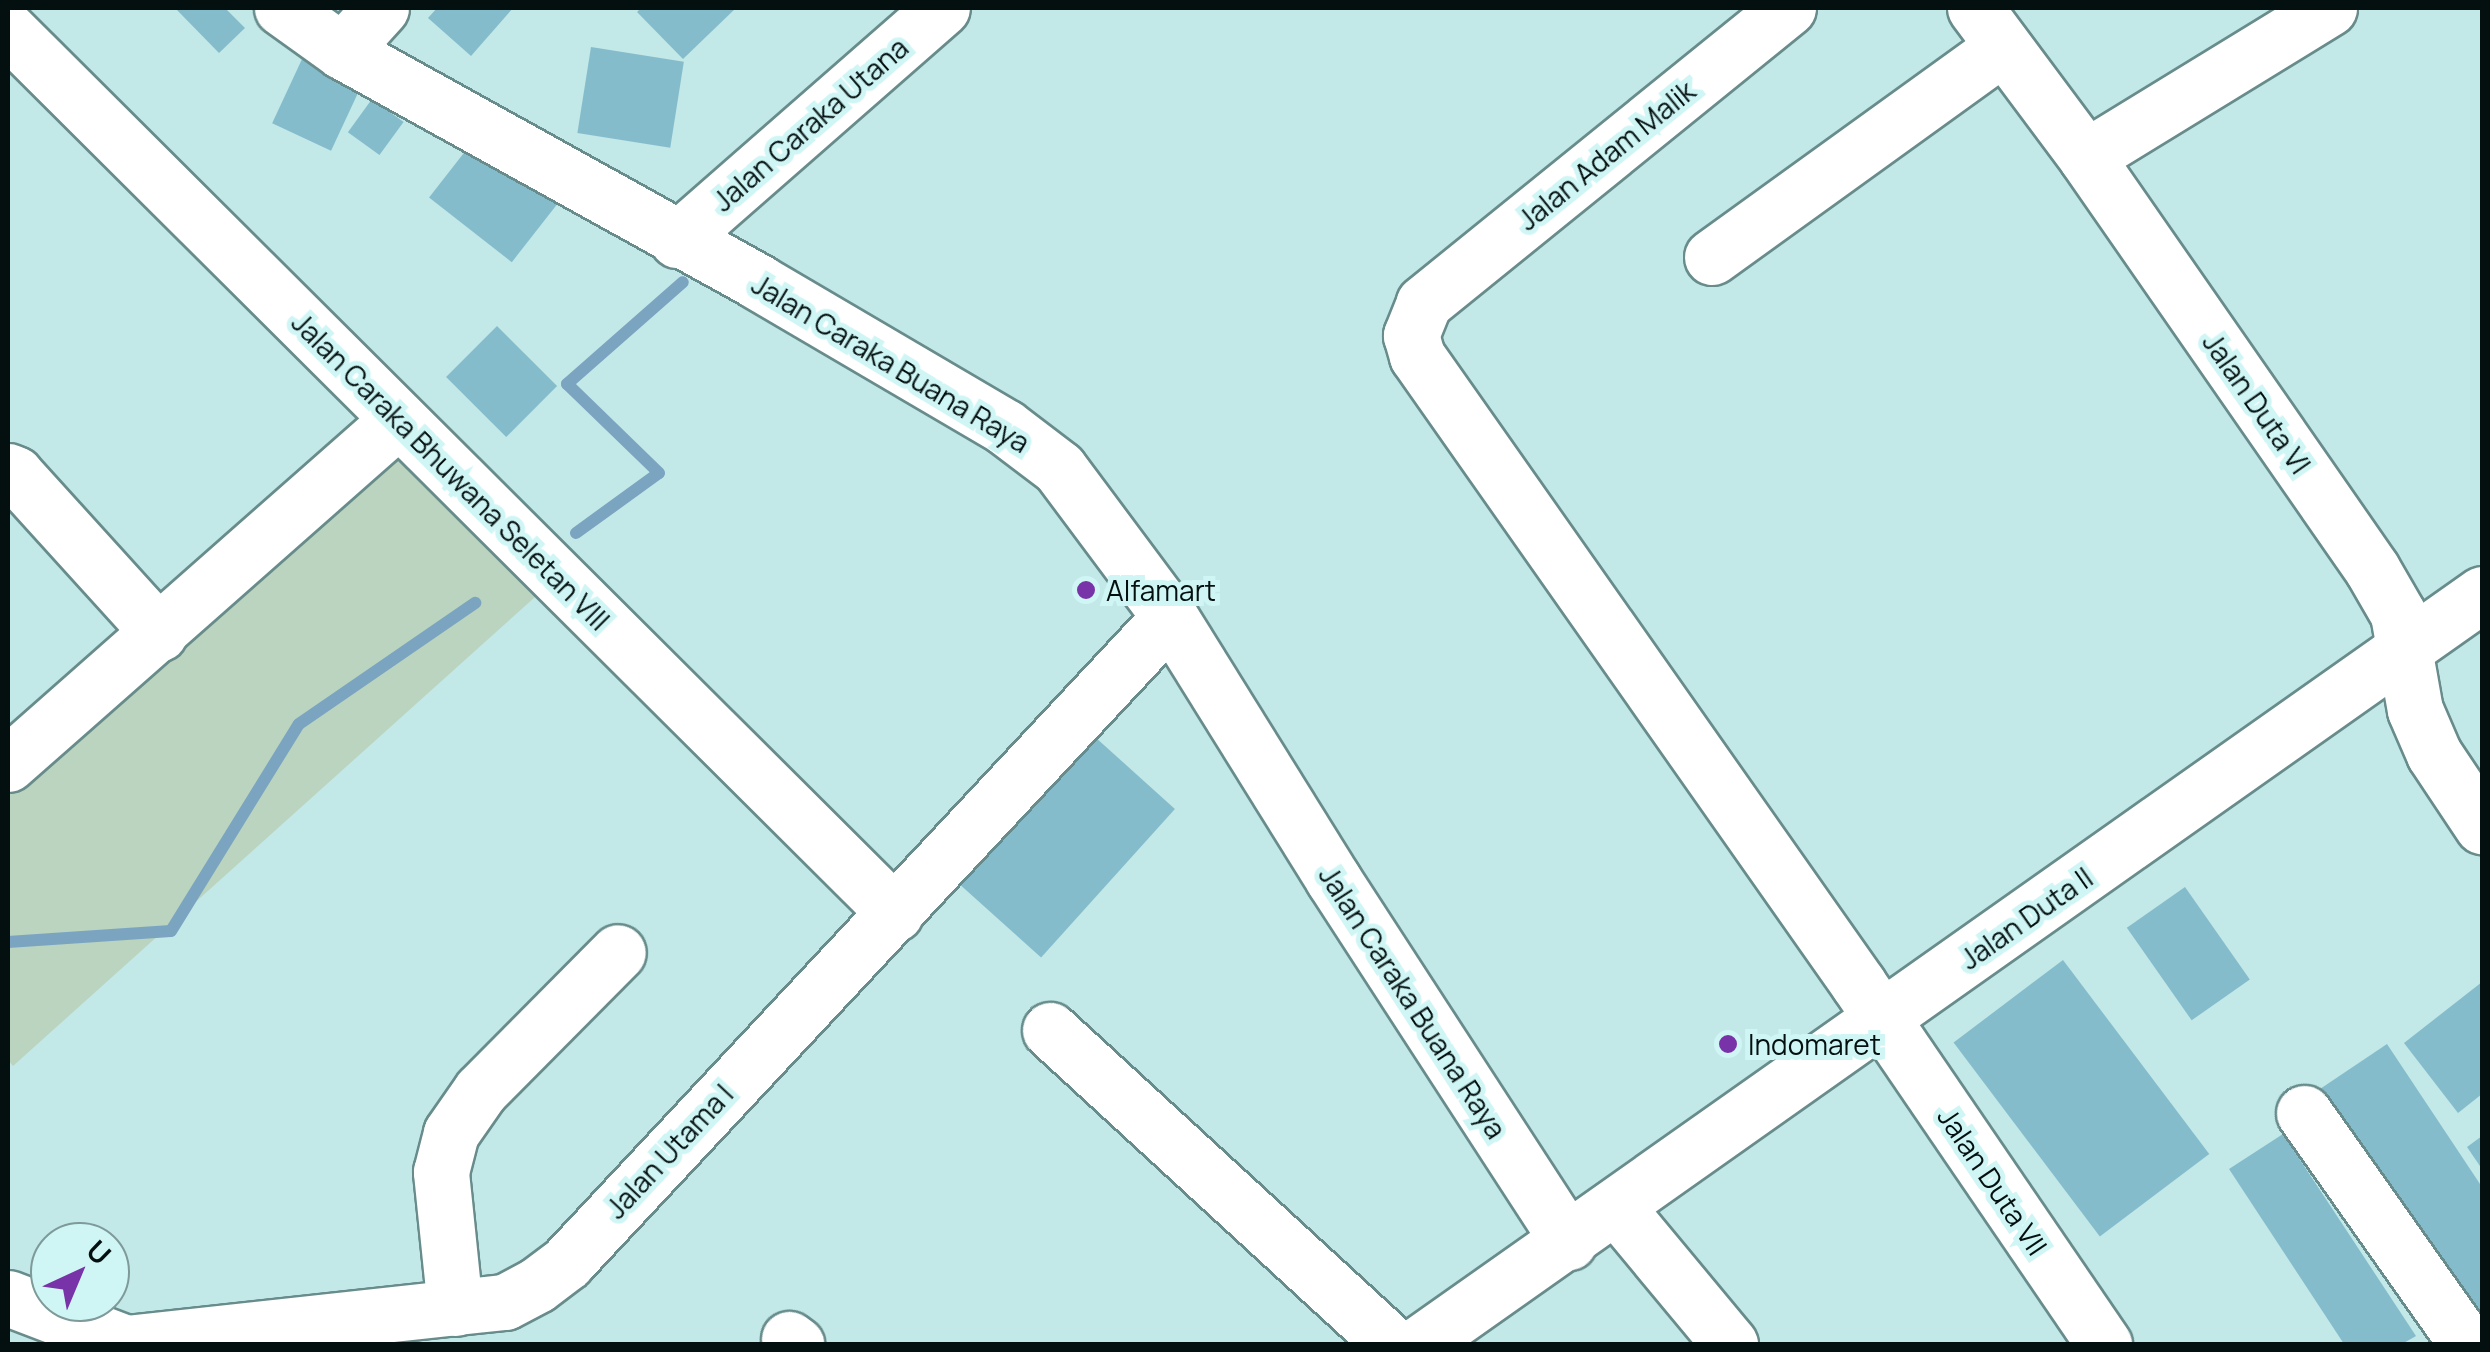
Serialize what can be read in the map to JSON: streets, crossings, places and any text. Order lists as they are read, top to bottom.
{
  "streets": {
    "street": [
      "Jalan Caraka Utana",
      "Jalan Adam Malik",
      "Jalan Caraka Buana Raya",
      "Jalan Duta VI",
      "Jalan Caraka Bhuwana Seletan VIII",
      "Jalan Duta II",
      "Jalan Utama I",
      "Jalan Duta VII"
    ]
  },
  "crossings": [
    ["Jalan Caraka Utana", "Jalan Caraka Buana Raya"],
    ["Jalan Adam Malik", "Jalan Duta VII"],
    ["Jalan Caraka Buana Raya", "Jalan Duta II"],
    ["Jalan Caraka Buana Raya", "Jalan Utama I"],
    ["Jalan Duta VI", "Jalan Duta II"],
    ["Jalan Caraka Bhuwana Seletan VIII", "Jalan Utama I"],
    ["Jalan Duta II", "Jalan Duta VII"]
  ],
  "places": ["Alfamart", "Indomaret"],
  "north": "top right"
}
